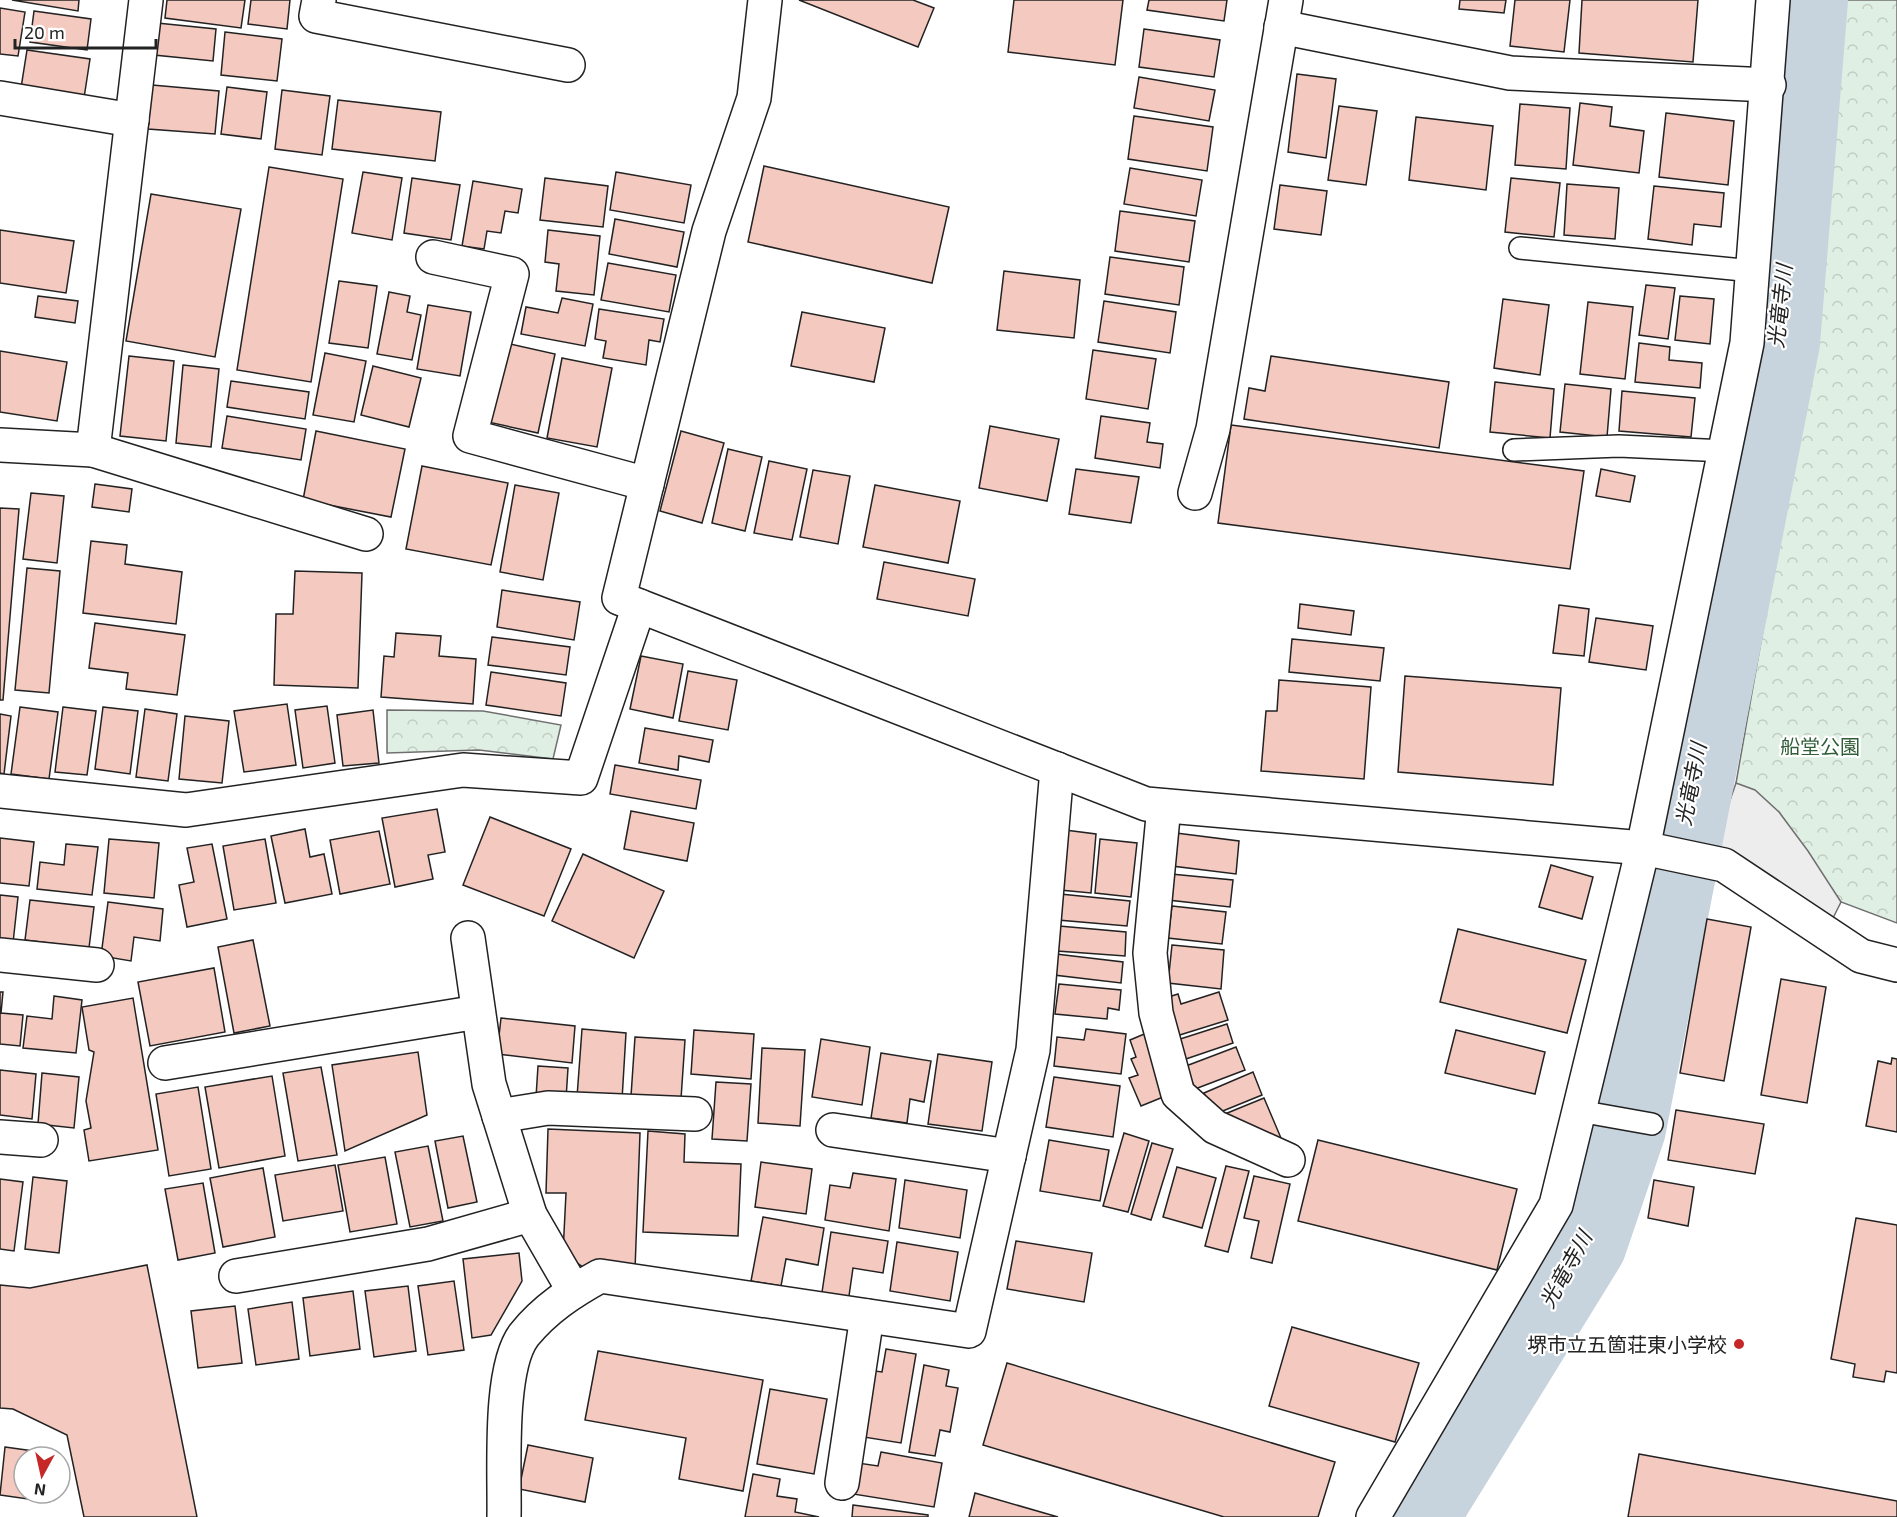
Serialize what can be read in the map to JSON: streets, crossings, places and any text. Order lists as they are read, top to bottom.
{
  "water": ["光竜寺川"],
  "parks": ["船堂公園"],
  "places": ["堺市立五箇荘東小学校"],
  "scale_bar": "20 m",
  "north": "bottom"
}
